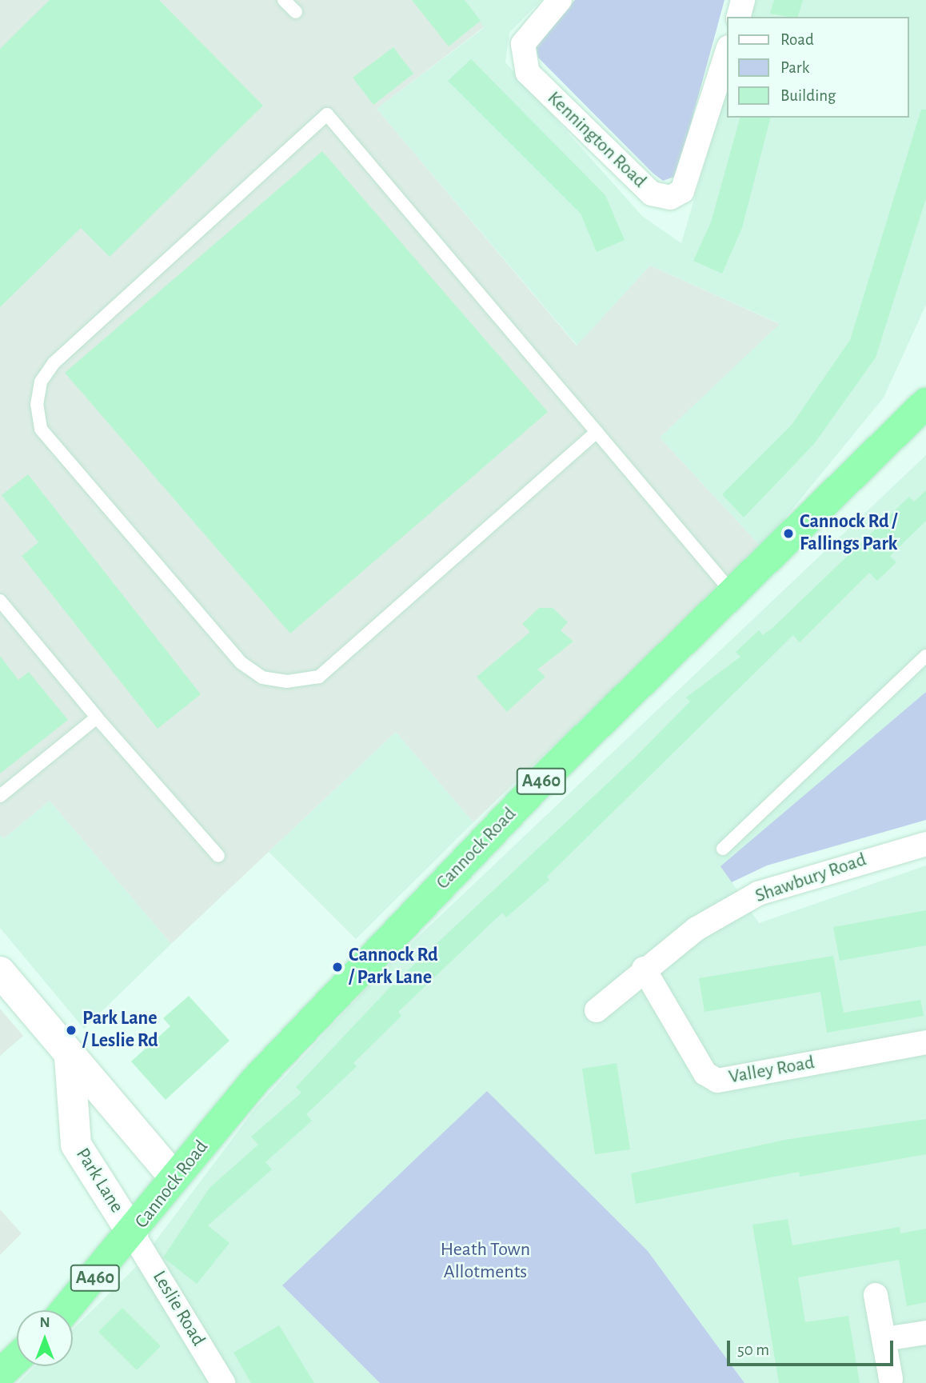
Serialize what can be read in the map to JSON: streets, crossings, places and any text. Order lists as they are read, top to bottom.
{
  "streets": {
    "highway": ["A460", "Cannock Road"],
    "street": [
      "Kennington Road",
      "Shawbury Road",
      "Valley Road",
      "Park Lane",
      "Leslie Road"
    ]
  },
  "crossings": [
    ["Cannock Road", "Park Lane"],
    ["Cannock Road", "Leslie Road"],
    ["Shawbury Road", "Valley Road"],
    ["Park Lane", "Leslie Road"]
  ],
  "parks": ["Heath Town Allotments"],
  "places": ["Cannock Rd / Fallings Park", "Cannock Rd / Park Lane", "Park Lane / Leslie Rd"],
  "legend": ["Road", "Park", "Building"],
  "scale_bar": "50 m",
  "north": "top"
}
